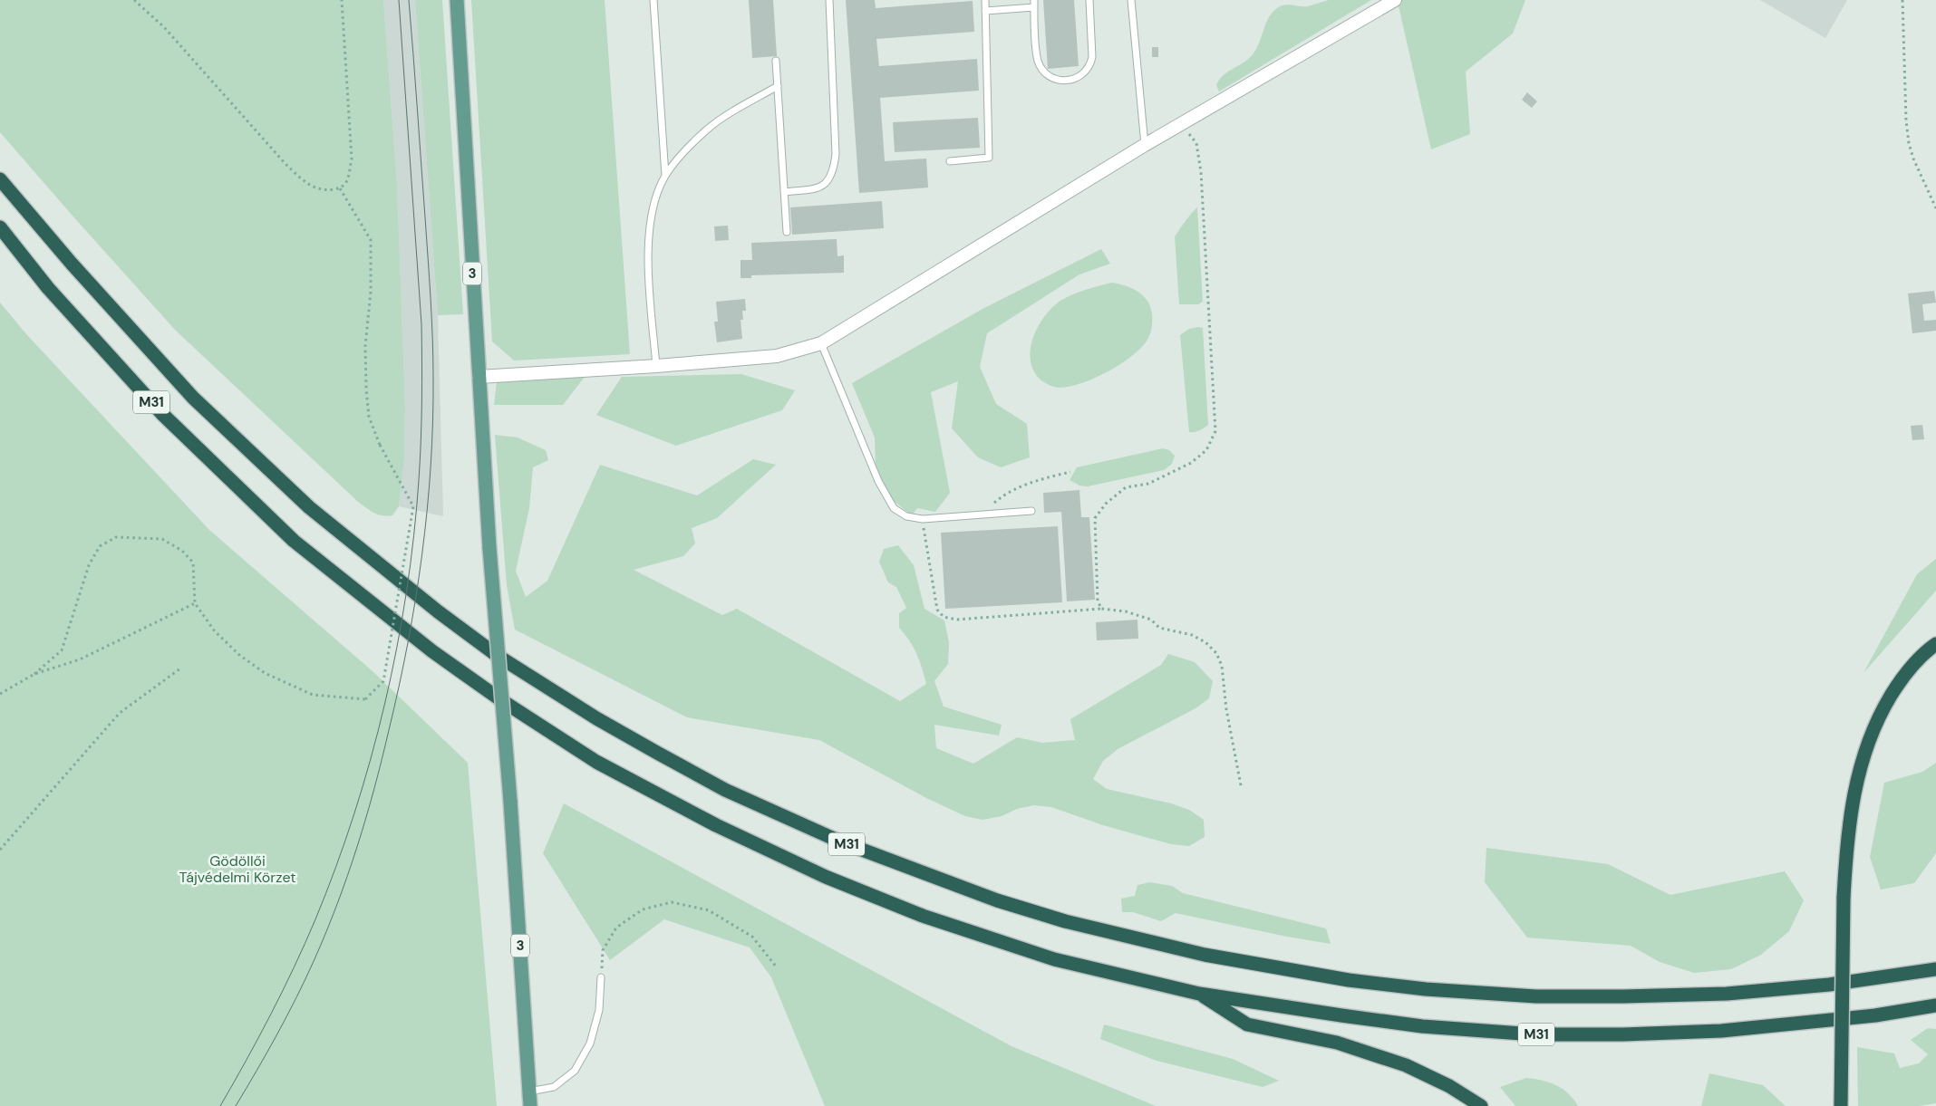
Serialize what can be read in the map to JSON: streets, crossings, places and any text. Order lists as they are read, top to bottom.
{
  "streets": {
    "highway": ["M31"],
    "main road": ["3"]
  },
  "parks": ["Gödöllői Tájvédelmi Körzet"]
}
